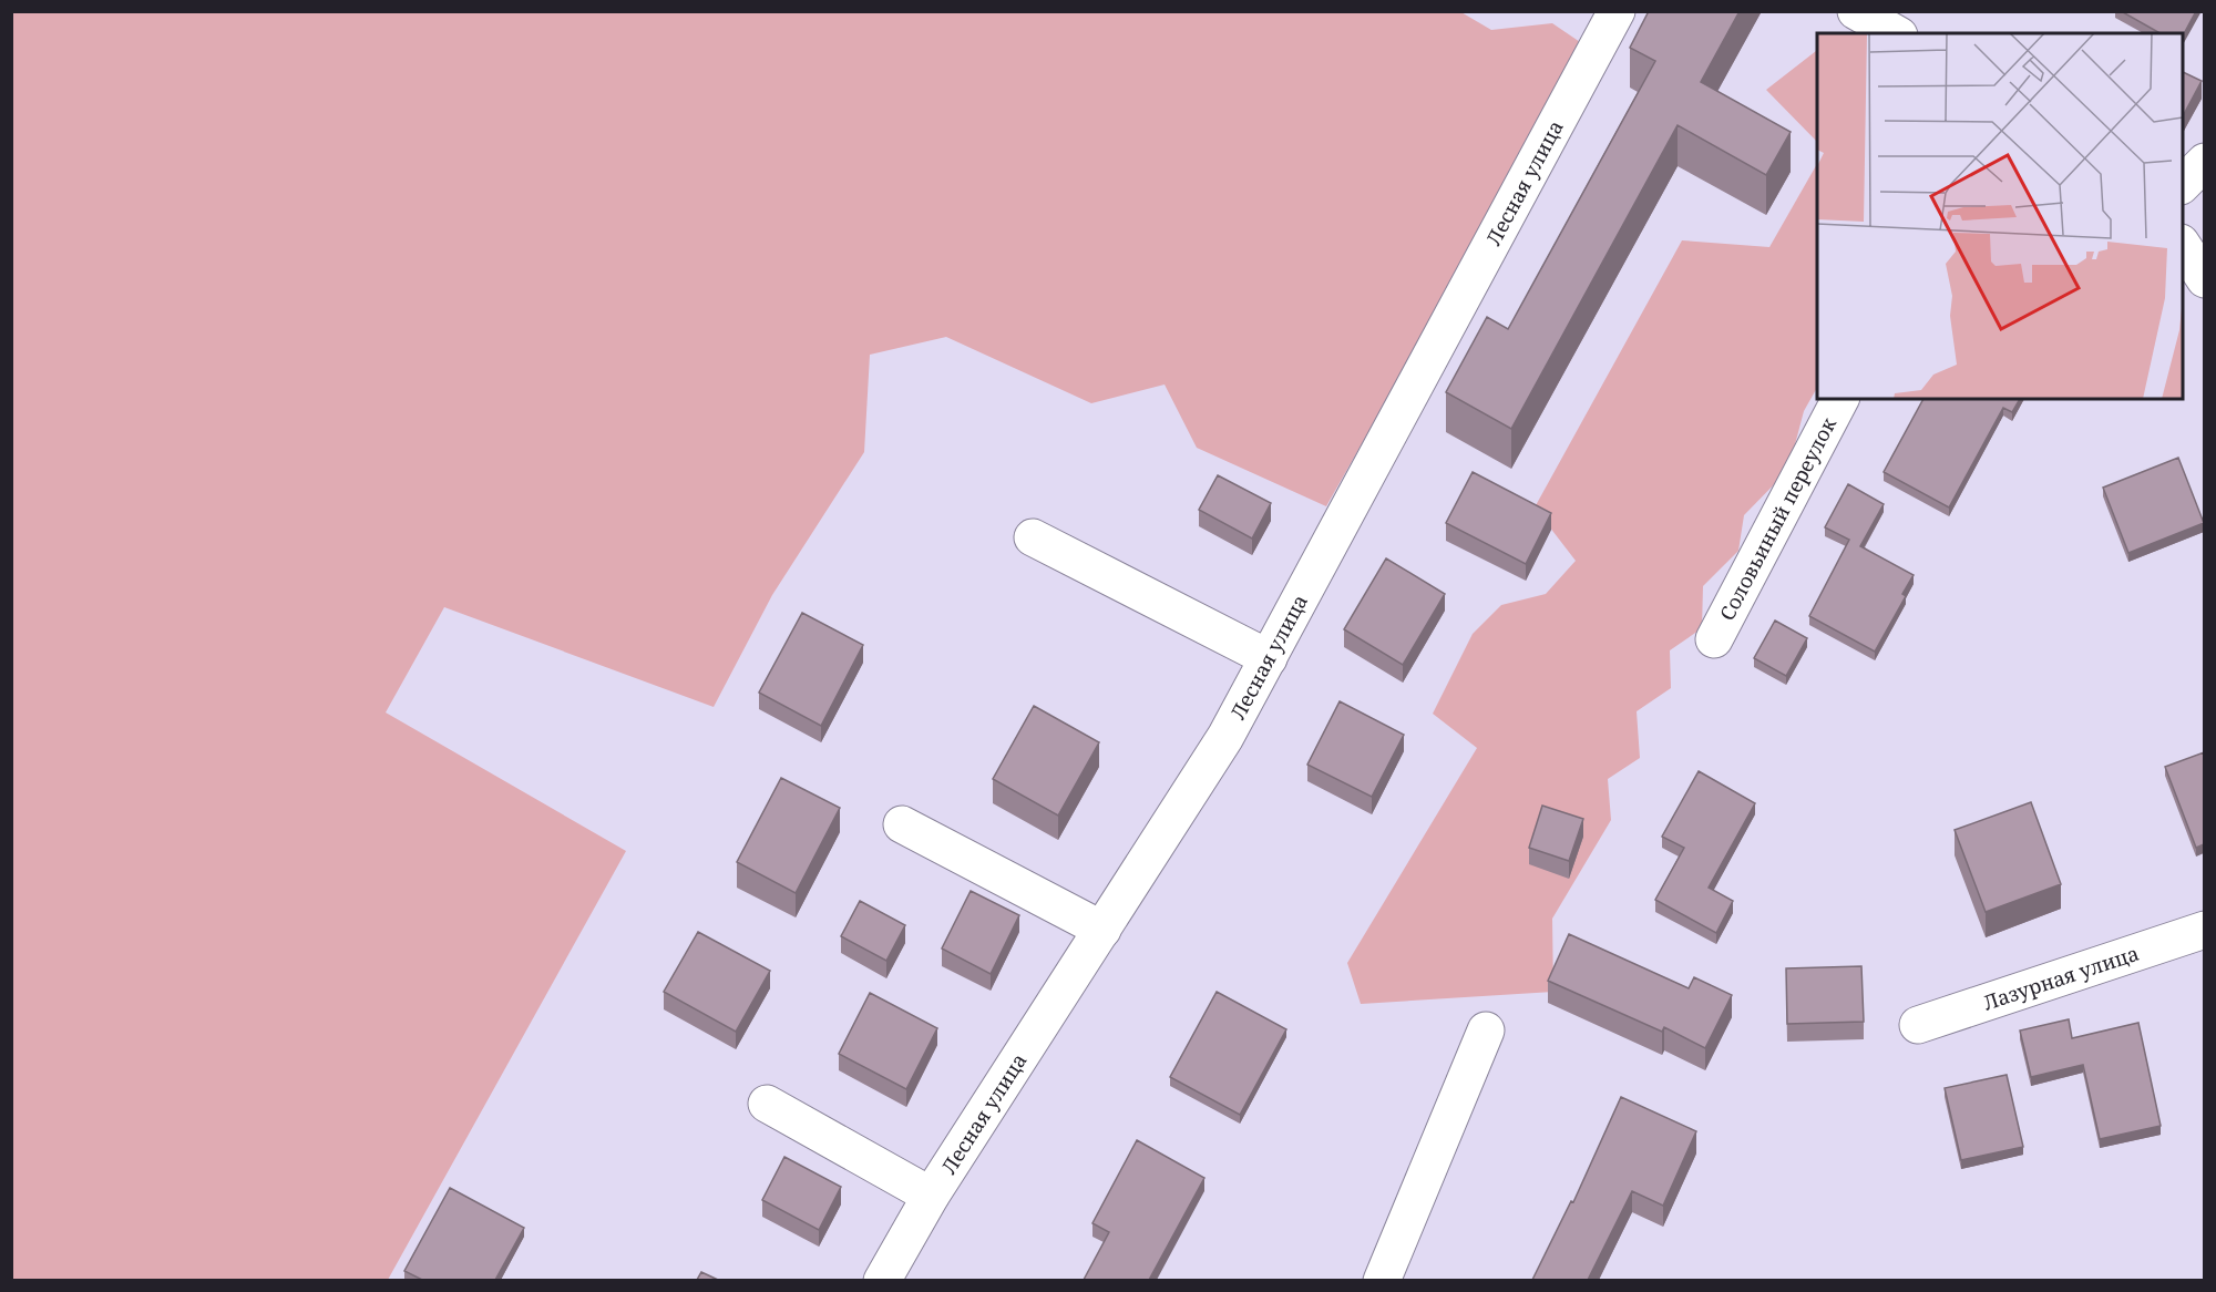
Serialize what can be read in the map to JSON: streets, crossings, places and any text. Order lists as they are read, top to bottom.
{
  "streets": {
    "street": ["Лесная улица", "Соловьиный переулок", "Лазурная улица"]
  }
}
